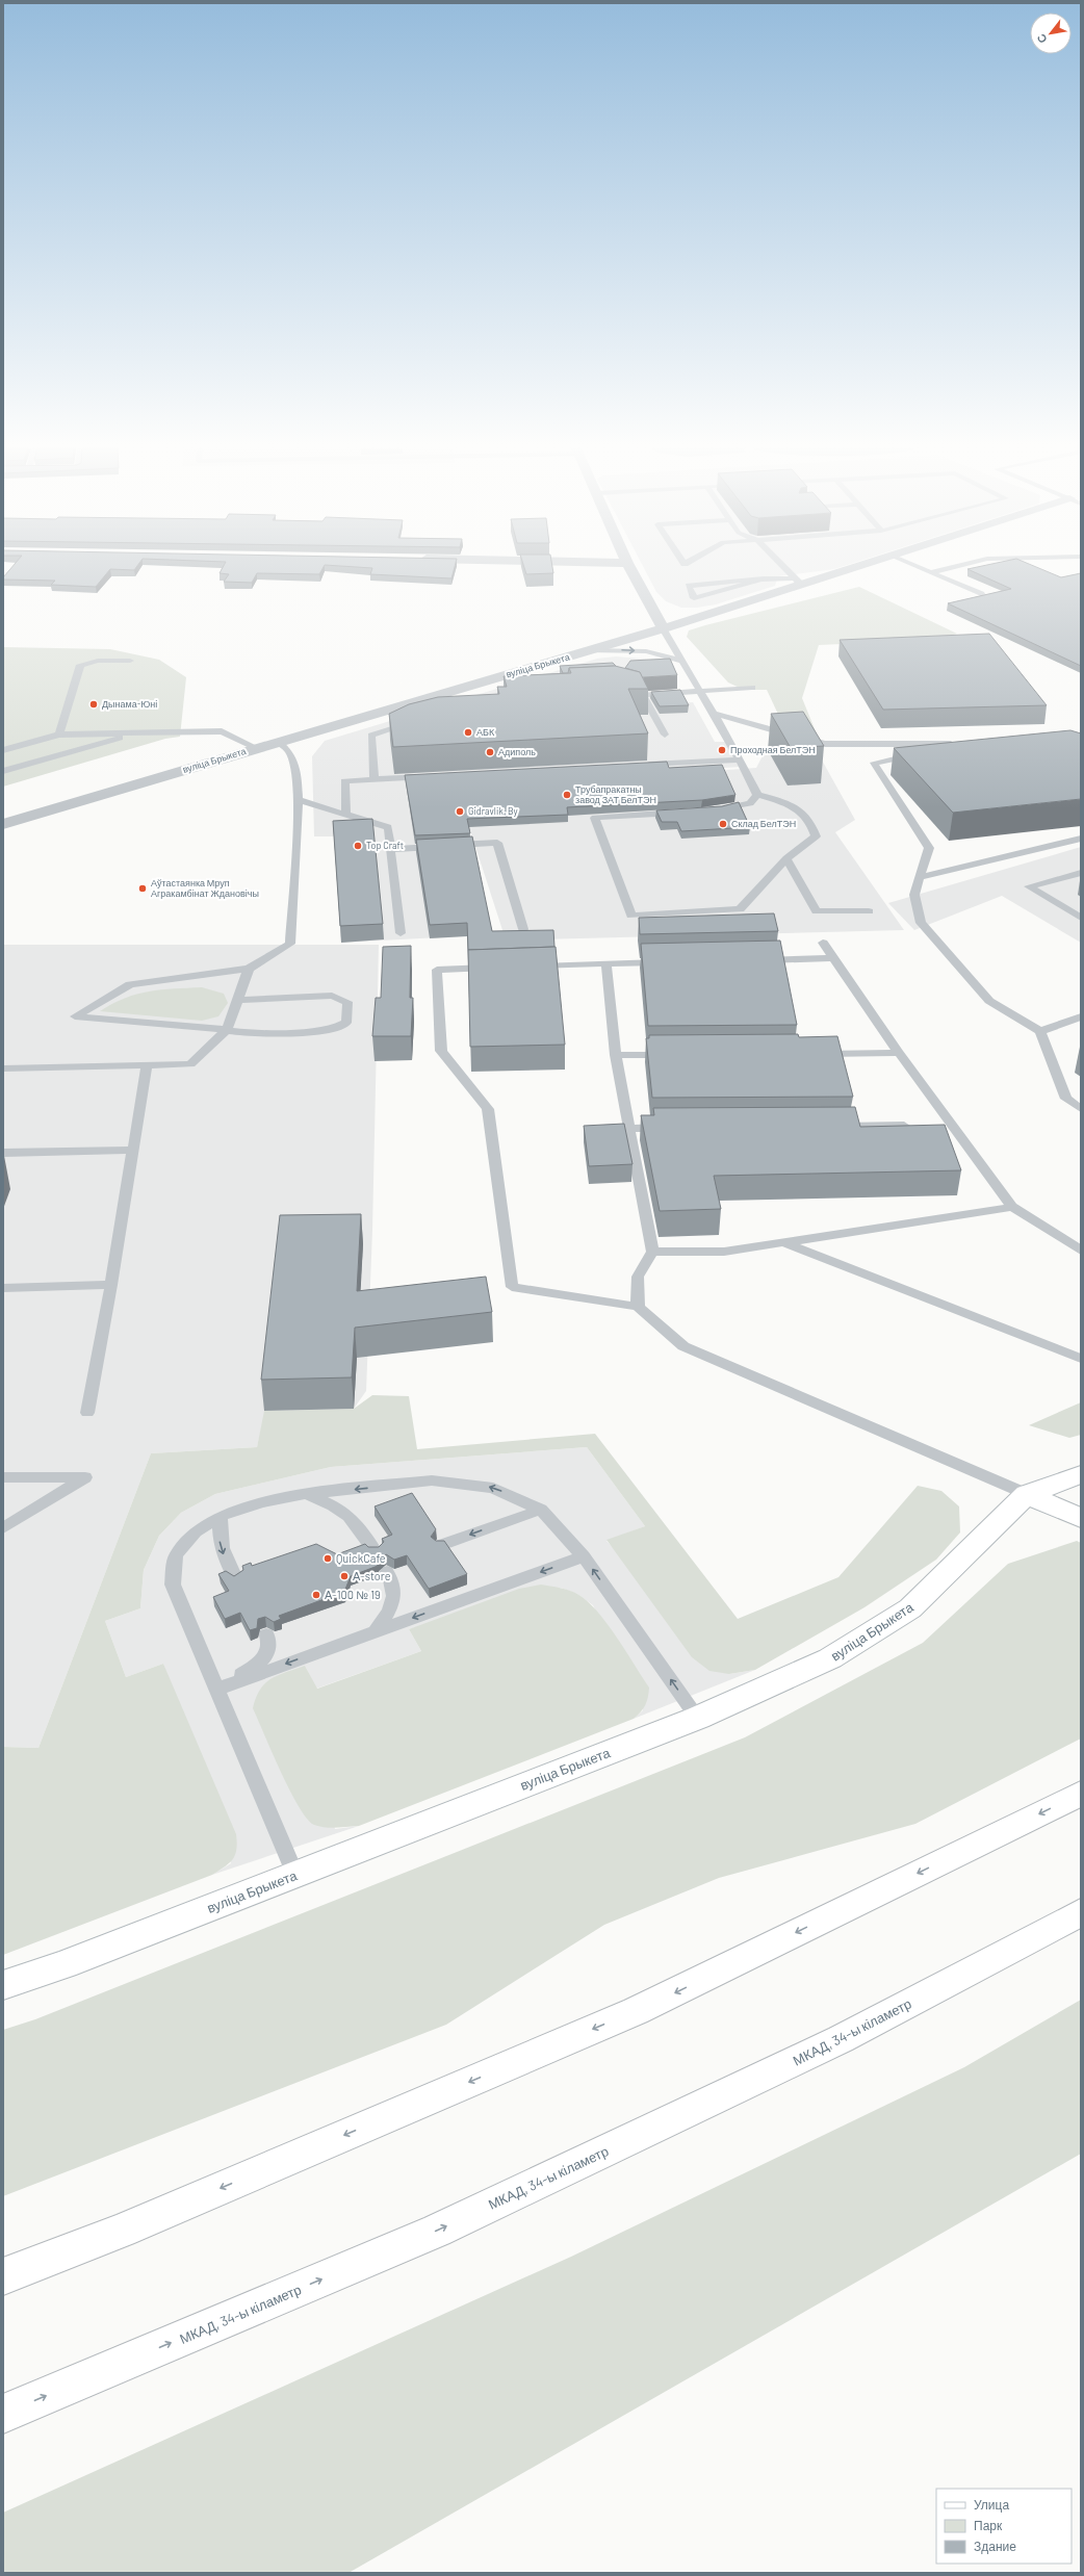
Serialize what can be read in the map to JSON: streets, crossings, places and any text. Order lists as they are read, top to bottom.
{
  "streets": {
    "main road": ["вуліца Брыкета", "МКАД, 34-ы кіламетр"]
  },
  "places": [
    "Дынама-Юні",
    "АБК",
    "Проходная БелТЭН",
    "Адиполь",
    "Трубапракатны завод ЗАТ БелТЭН",
    "Gidravlik. By",
    "Склад БелТЭН",
    "Top Craft",
    "Аўтастаянка Мруп Агракамбінат Ждановічы",
    "QuickCafe",
    "А-store",
    "А-100 № 19"
  ],
  "legend": ["Улица", "Парк", "Здание"],
  "north": "bottom left"
}
